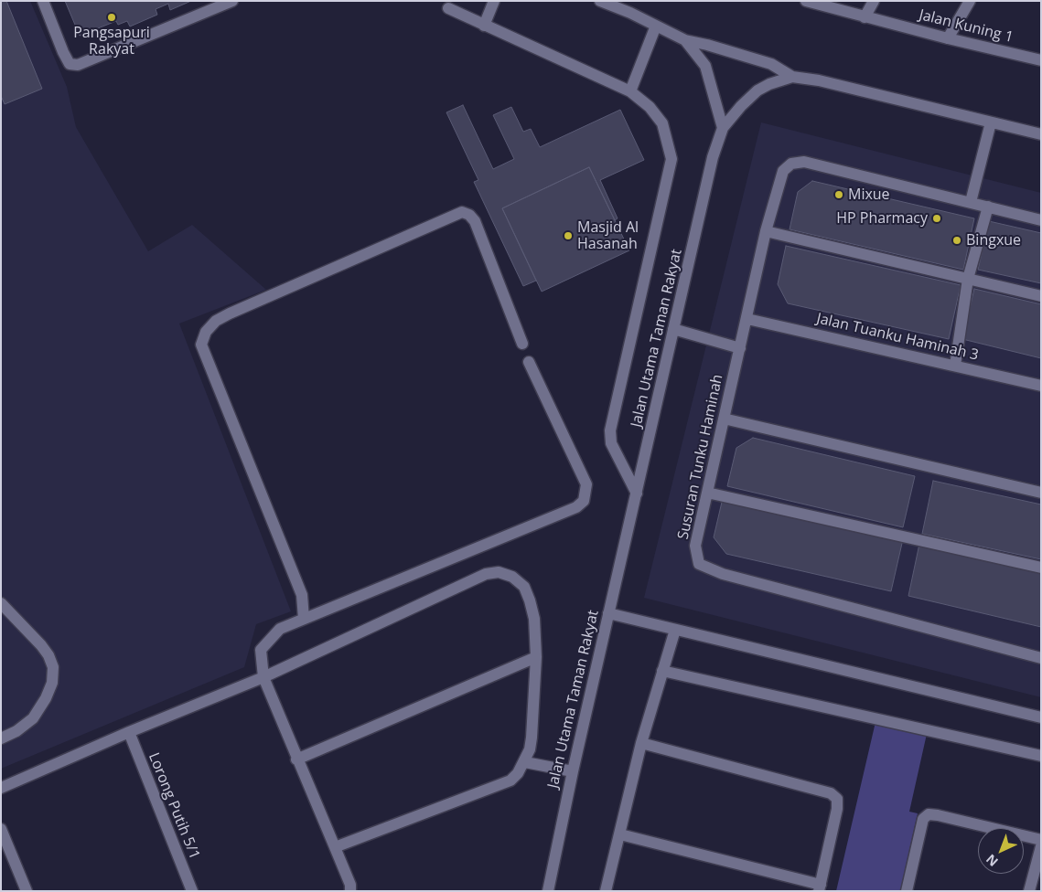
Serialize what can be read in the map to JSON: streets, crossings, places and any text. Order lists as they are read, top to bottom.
{
  "streets": {
    "street": [
      "Jalan Kuning 1",
      "Jalan Tuanku Haminah 3",
      "Jalan Utama Taman Rakyat",
      "Susuran Tunku Haminah",
      "Lorong Putih 5/1"
    ]
  },
  "crossings": [
    ["Jalan Tuanku Haminah 3", "Susuran Tunku Haminah"]
  ],
  "places": [
    "Pangsapuri Rakyat",
    "Mixue",
    "HP Pharmacy",
    "Masjid Al Hasanah",
    "Bingxue"
  ],
  "north": "bottom left"
}
